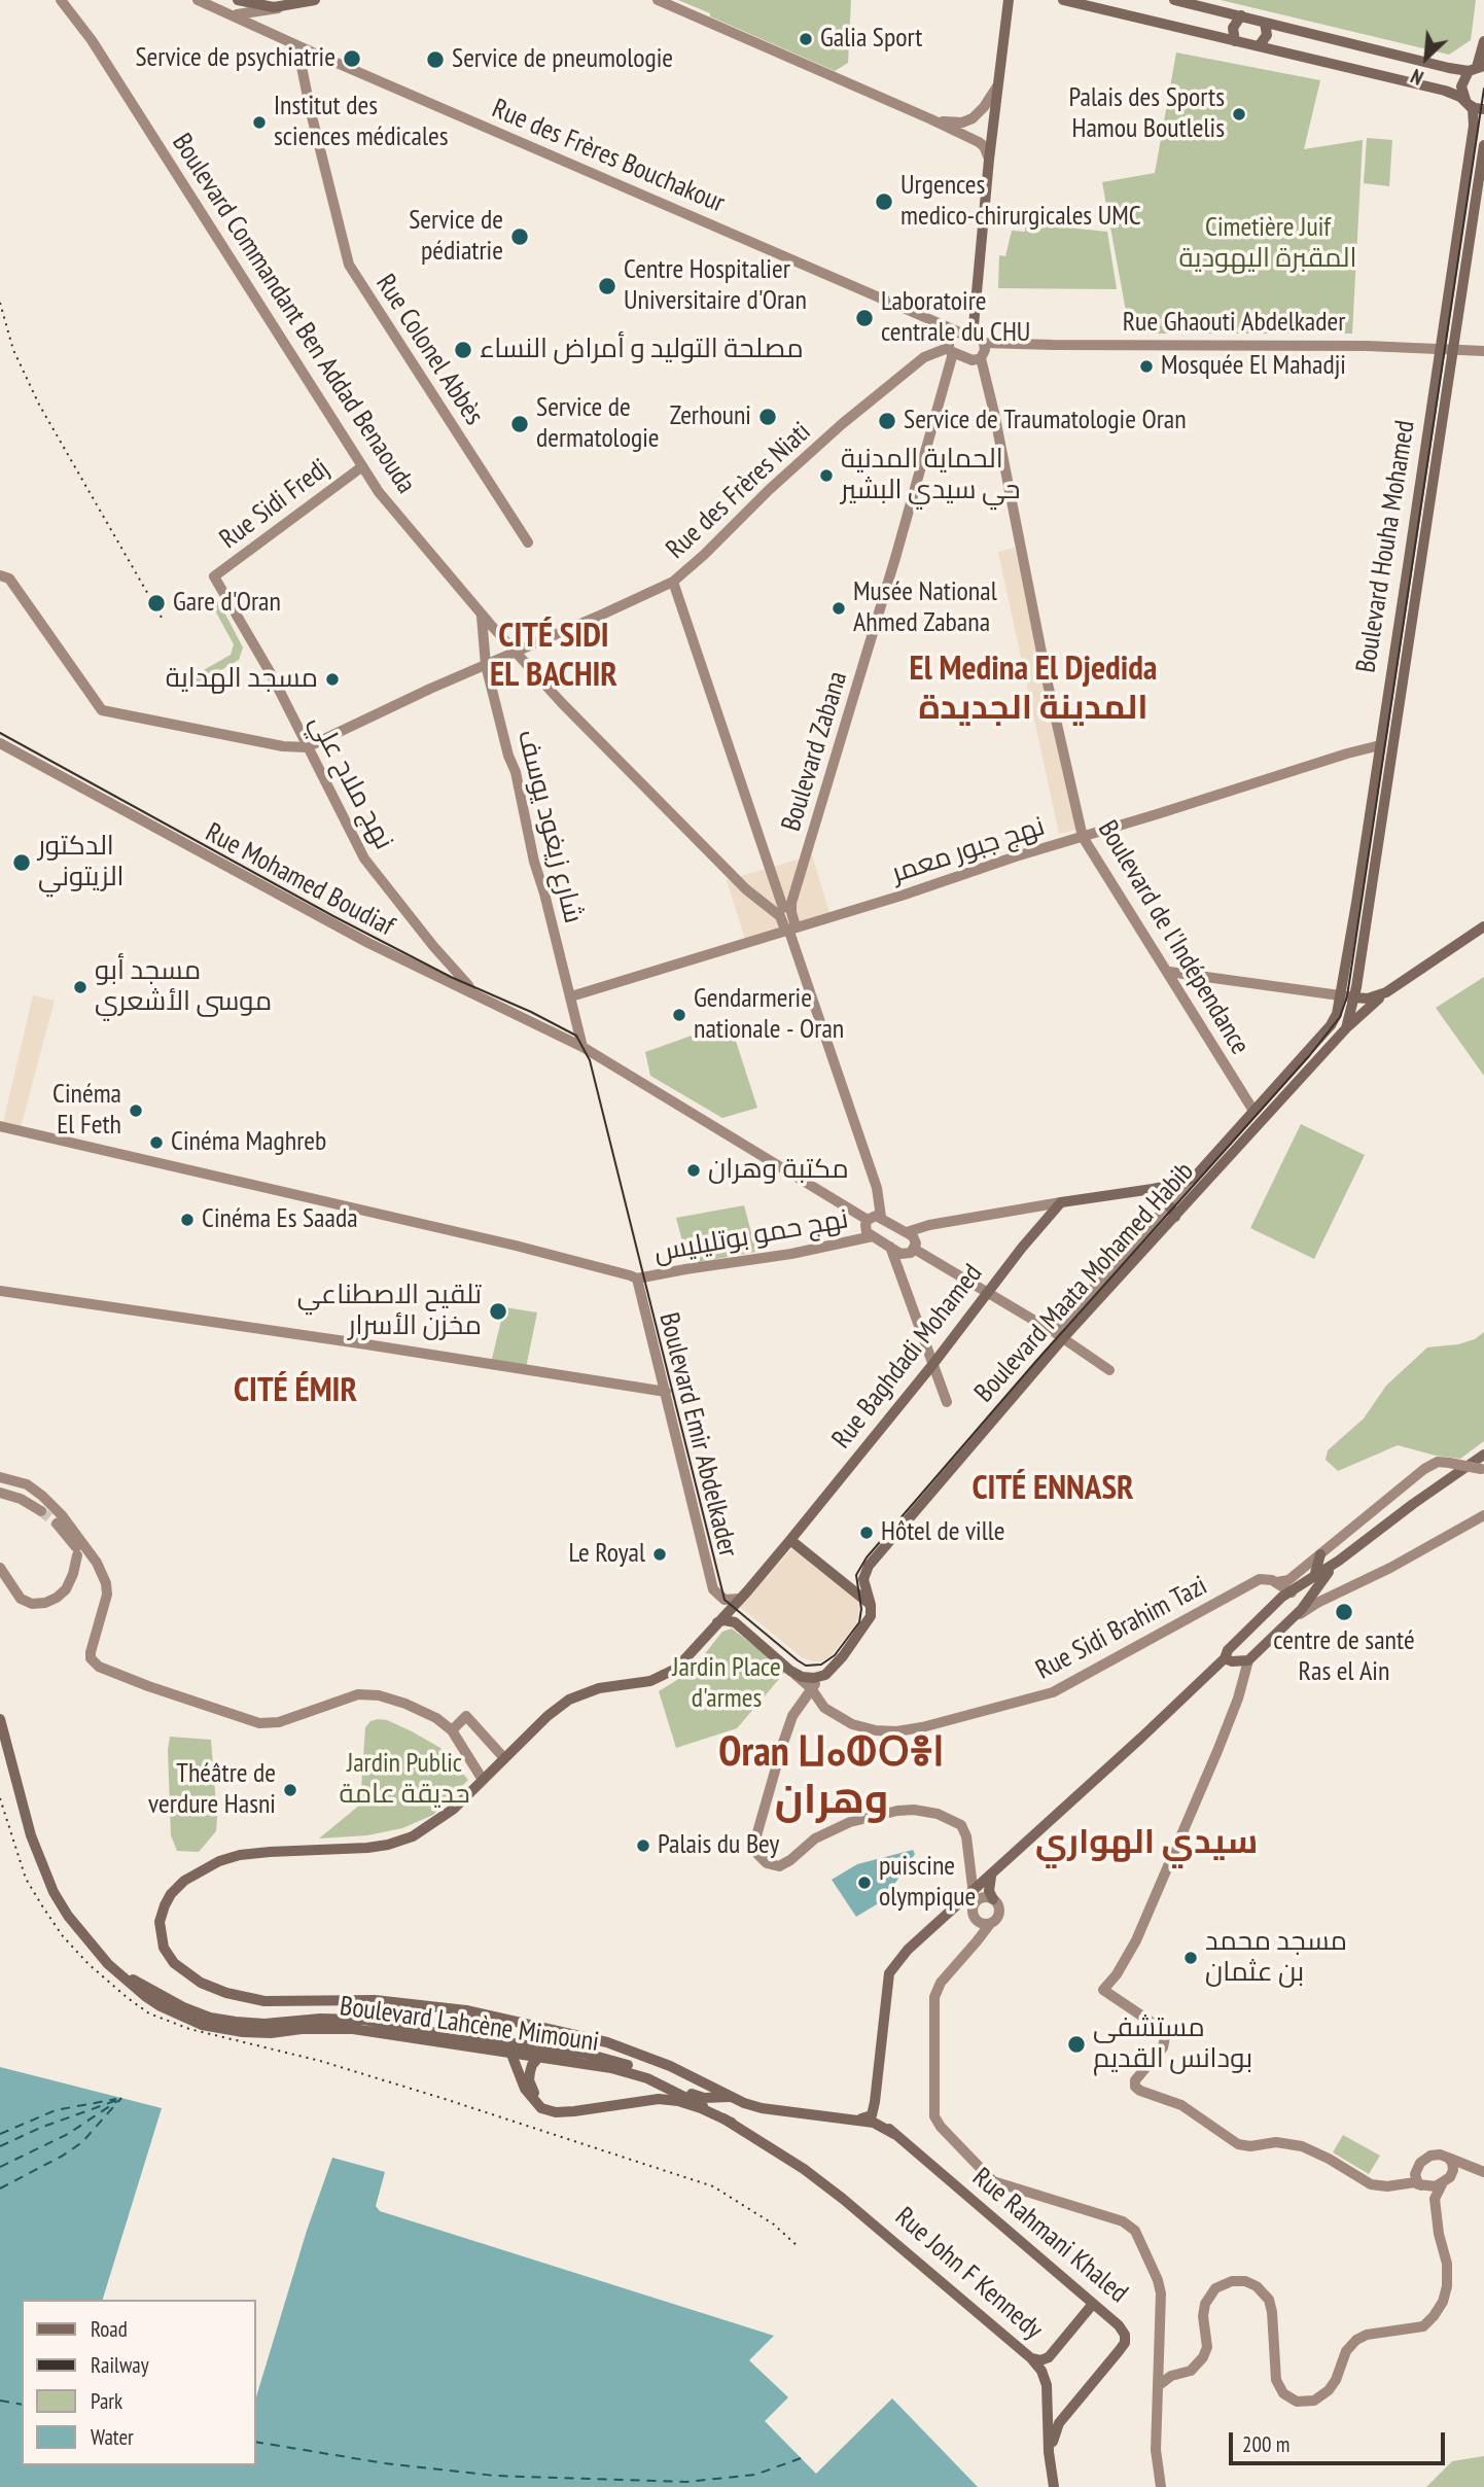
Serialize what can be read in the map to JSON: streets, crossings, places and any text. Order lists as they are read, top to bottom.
{
  "streets": {
    "main road": [
      "Rue des Frères Bouchakour",
      "Boulevard Commandant Ben Addad Benaouda",
      "Rue Ghaouti Abdelkader",
      "Rue Colonel Abbès",
      "Rue des Frères Niati",
      "Rue Sidi Fredj",
      "Boulevard Houha Mohamed",
      "Boulevard Zabana",
      "نهج ملاح علي",
      "شارع زيغود يوسف",
      "نهج جبور معمر",
      "Rue Mohamed Boudiaf",
      "Boulevard de l'Indépendance",
      "نهج حمو بوتليليس",
      "Boulevard Maata Mohamed Habib",
      "Rue Baghdadi Mohamed",
      "Boulevard Emir Abdelkader",
      "Rue Sidi Brahim Tazi",
      "Boulevard Lahcène Mimouni",
      "Rue Rahmani Khaled",
      "Rue John F Kennedy"
    ]
  },
  "crossings": [
    ["Rue des Frères Bouchakour", "Rue Ghaouti Abdelkader"],
    ["Rue des Frères Bouchakour", "Rue Colonel Abbès"],
    ["Boulevard Commandant Ben Addad Benaouda", "Rue des Frères Niati"],
    ["Boulevard Commandant Ben Addad Benaouda", "Rue Sidi Fredj"],
    ["Boulevard Commandant Ben Addad Benaouda", "شارع زيغود يوسف"],
    ["Boulevard Commandant Ben Addad Benaouda", "نهج جبور معمر"],
    ["Rue Ghaouti Abdelkader", "Boulevard Houha Mohamed"],
    ["Rue des Frères Niati", "Boulevard Zabana"],
    ["Rue des Frères Niati", "نهج ملاح علي"],
    ["Rue des Frères Niati", "شارع زيغود يوسف"],
    ["Rue Sidi Fredj", "نهج ملاح علي"],
    ["Boulevard Houha Mohamed", "نهج جبور معمر"],
    ["Boulevard Houha Mohamed", "Boulevard Maata Mohamed Habib"],
    ["نهج ملاح علي", "Rue Mohamed Boudiaf"],
    ["شارع زيغود يوسف", "نهج جبور معمر"],
    ["شارع زيغود يوسف", "Rue Mohamed Boudiaf"],
    ["نهج جبور معمر", "Boulevard de l'Indépendance"],
    ["Boulevard de l'Indépendance", "Boulevard Maata Mohamed Habib"],
    ["نهج حمو بوتليليس", "Boulevard Emir Abdelkader"],
    ["Rue Baghdadi Mohamed", "Boulevard Emir Abdelkader"],
    ["Rue Baghdadi Mohamed", "Boulevard Lahcène Mimouni"],
    ["Boulevard Lahcène Mimouni", "Rue John F Kennedy"],
    ["Rue Rahmani Khaled", "Rue John F Kennedy"]
  ],
  "districts": [
    "CITÉ SIDI EL BACHIR",
    "El Medina El Djedida المدينة الجديدة",
    "CITÉ ÉMIR",
    "CITÉ ENNASR",
    "Oran ⵡⴰⵀⵔⴻⵏ وهران",
    "سيدي الهواري"
  ],
  "parks": ["Cimetière Juif المقبرة اليهودية", "Jardin Place d'armes", "Jardin Public حديقة عامة"],
  "places": [
    "Galia Sport",
    "Service de psychiatrie",
    "Service de pneumologie",
    "Palais des Sports Hamou Boutlelis",
    "Institut des sciences médicales",
    "Urgences medico-chirurgicales UMC",
    "Service de pédiatrie",
    "Centre Hospitalier Universitaire d'Oran",
    "Laboratoire centrale du CHU",
    "مصلحة التوليد و أمراض النساء",
    "Mosquée El Mahadji",
    "Zerhouni",
    "Service de Traumatologie Oran",
    "Service de dermatologie",
    "الحماية المدنية حي سيدي البشير",
    "Gare d'Oran",
    "Musée National Ahmed Zabana",
    "مسجد الهداية",
    "الدكتور الزيتوني",
    "مسجد أبو موسى الأشعري",
    "Gendarmerie nationale - Oran",
    "Cinéma El Feth",
    "Cinéma Maghreb",
    "مكتبة وهران",
    "Cinéma Es Saada",
    "تلقيح الاصطناعي مخزن الأسرار",
    "Hôtel de ville",
    "Le Royal",
    "centre de santé Ras el Ain",
    "Théâtre de verdure Hasni",
    "Palais du Bey",
    "puiscine olympique",
    "مسجد محمد بن عثمان",
    "مستشفى بودانس القديم"
  ],
  "legend": [
    "Road",
    "Railway",
    "Park",
    "Water"
  ],
  "scale_bar": "200 m",
  "north": "bottom left"
}
